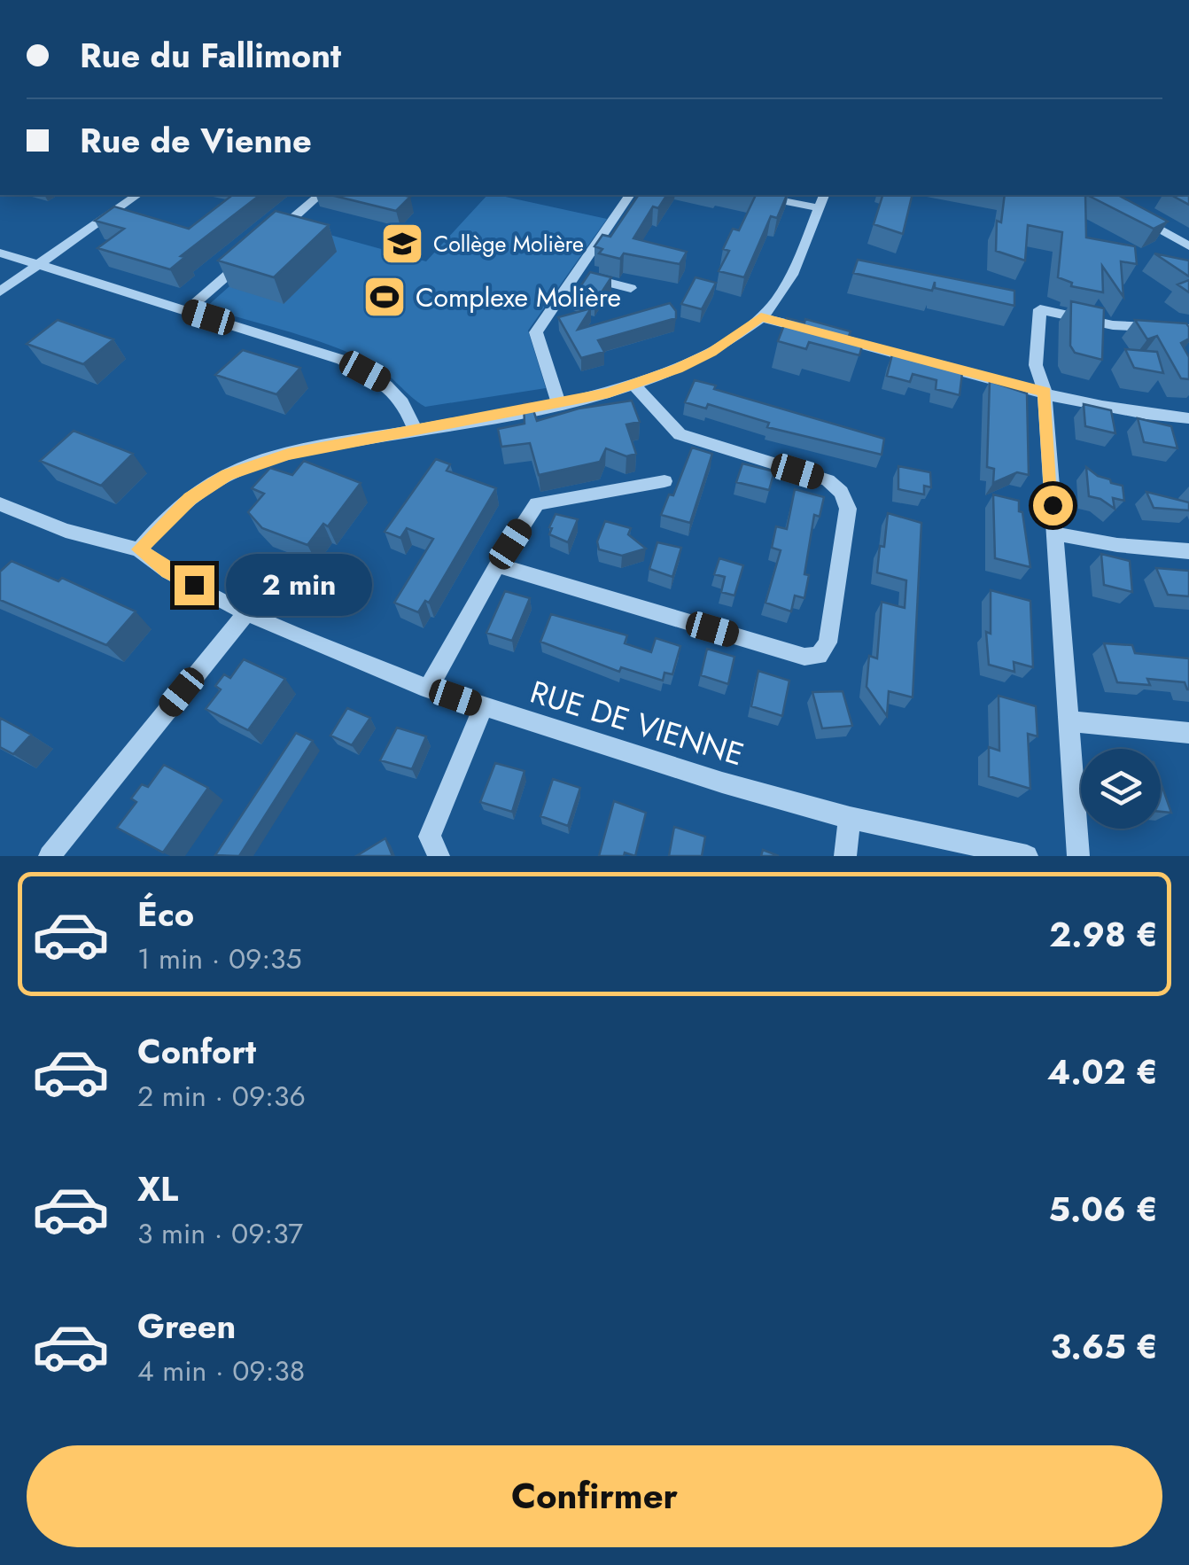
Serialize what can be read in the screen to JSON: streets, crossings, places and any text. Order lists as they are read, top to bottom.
{
  "streets": {
    "street": ["RUE DE VIENNE"]
  },
  "places": {
    "school or university": ["Collège Molière"],
    "sports": ["Complexe Molière"]
  },
  "page": {
    "banner": ["Rue du Fallimont", "Rue de Vienne"],
    "bubble": "2 min",
    "list": [
      {
        "name": "Éco",
        "note": "1 min · 09:35",
        "value": "2.98 €"
      },
      {
        "name": "Confort",
        "note": "2 min · 09:36",
        "value": "4.02 €"
      },
      {
        "name": "XL",
        "note": "3 min · 09:37",
        "value": "5.06 €"
      },
      {
        "name": "Green",
        "note": "4 min · 09:38",
        "value": "3.65 €"
      }
    ],
    "buttons": "Confirmer"
  }
}
